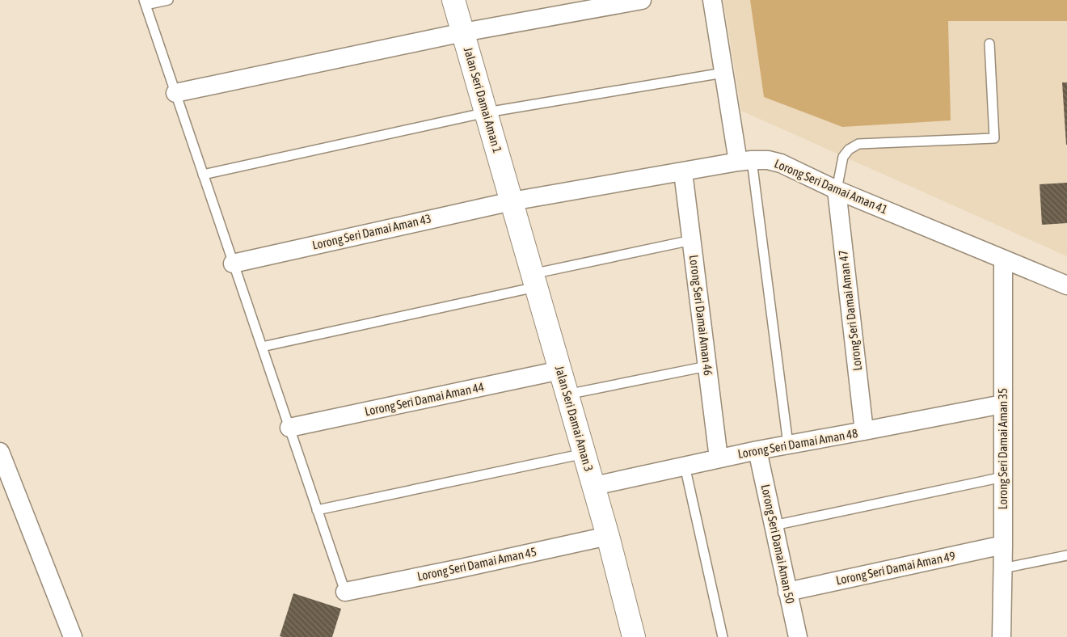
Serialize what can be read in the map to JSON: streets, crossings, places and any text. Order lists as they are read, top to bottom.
{
  "streets": {
    "street": [
      "Jalan Seri Damai Aman 1",
      "Lorong Seri Damai Aman 41",
      "Lorong Seri Damai Aman 43",
      "Lorong Seri Damai Aman 47",
      "Lorong Seri Damai Aman 46",
      "Lorong Seri Damai Aman 44",
      "Jalan Seri Damai Aman 3",
      "Lorong Seri Damai Aman 48",
      "Lorong Seri Damai Aman 35",
      "Lorong Seri Damai Aman 50",
      "Lorong Seri Damai Aman 45",
      "Lorong Seri Damai Aman 49"
    ]
  },
  "crossings": [
    ["Jalan Seri Damai Aman 1", "Lorong Seri Damai Aman 41"],
    ["Jalan Seri Damai Aman 1", "Lorong Seri Damai Aman 43"],
    ["Jalan Seri Damai Aman 1", "Jalan Seri Damai Aman 3"],
    ["Lorong Seri Damai Aman 41", "Lorong Seri Damai Aman 43"],
    ["Lorong Seri Damai Aman 41", "Lorong Seri Damai Aman 47"],
    ["Lorong Seri Damai Aman 41", "Lorong Seri Damai Aman 46"],
    ["Lorong Seri Damai Aman 41", "Jalan Seri Damai Aman 3"],
    ["Lorong Seri Damai Aman 41", "Lorong Seri Damai Aman 35"],
    ["Lorong Seri Damai Aman 43", "Jalan Seri Damai Aman 3"],
    ["Lorong Seri Damai Aman 47", "Lorong Seri Damai Aman 48"],
    ["Lorong Seri Damai Aman 46", "Lorong Seri Damai Aman 48"],
    ["Lorong Seri Damai Aman 44", "Jalan Seri Damai Aman 3"],
    ["Jalan Seri Damai Aman 3", "Lorong Seri Damai Aman 48"],
    ["Jalan Seri Damai Aman 3", "Lorong Seri Damai Aman 45"],
    ["Lorong Seri Damai Aman 48", "Lorong Seri Damai Aman 35"],
    ["Lorong Seri Damai Aman 48", "Lorong Seri Damai Aman 50"],
    ["Lorong Seri Damai Aman 35", "Lorong Seri Damai Aman 49"],
    ["Lorong Seri Damai Aman 50", "Lorong Seri Damai Aman 49"]
  ]
}
